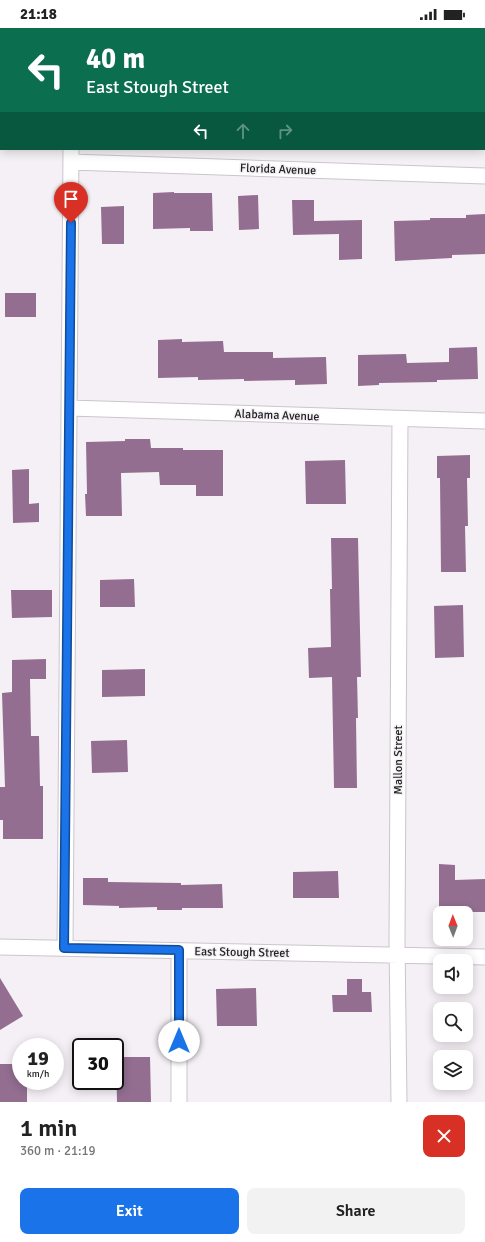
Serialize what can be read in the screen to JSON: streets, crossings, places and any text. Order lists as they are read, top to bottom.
{
  "streets": {
    "street": [
      "Florida Avenue",
      "Alabama Avenue",
      "Mallon Street",
      "East Stough Street"
    ]
  },
  "crossings": [
    ["Alabama Avenue", "Mallon Street"],
    ["Mallon Street", "East Stough Street"]
  ],
  "north": "top",
  "page": {
    "status": "21:18",
    "turn": ["40 m", "East Stough Street"],
    "speed": "19 km/h",
    "limit": "30",
    "heading": ["1 min", "360 m · 21:19"],
    "buttons": ["Exit", "Share"]
  }
}
